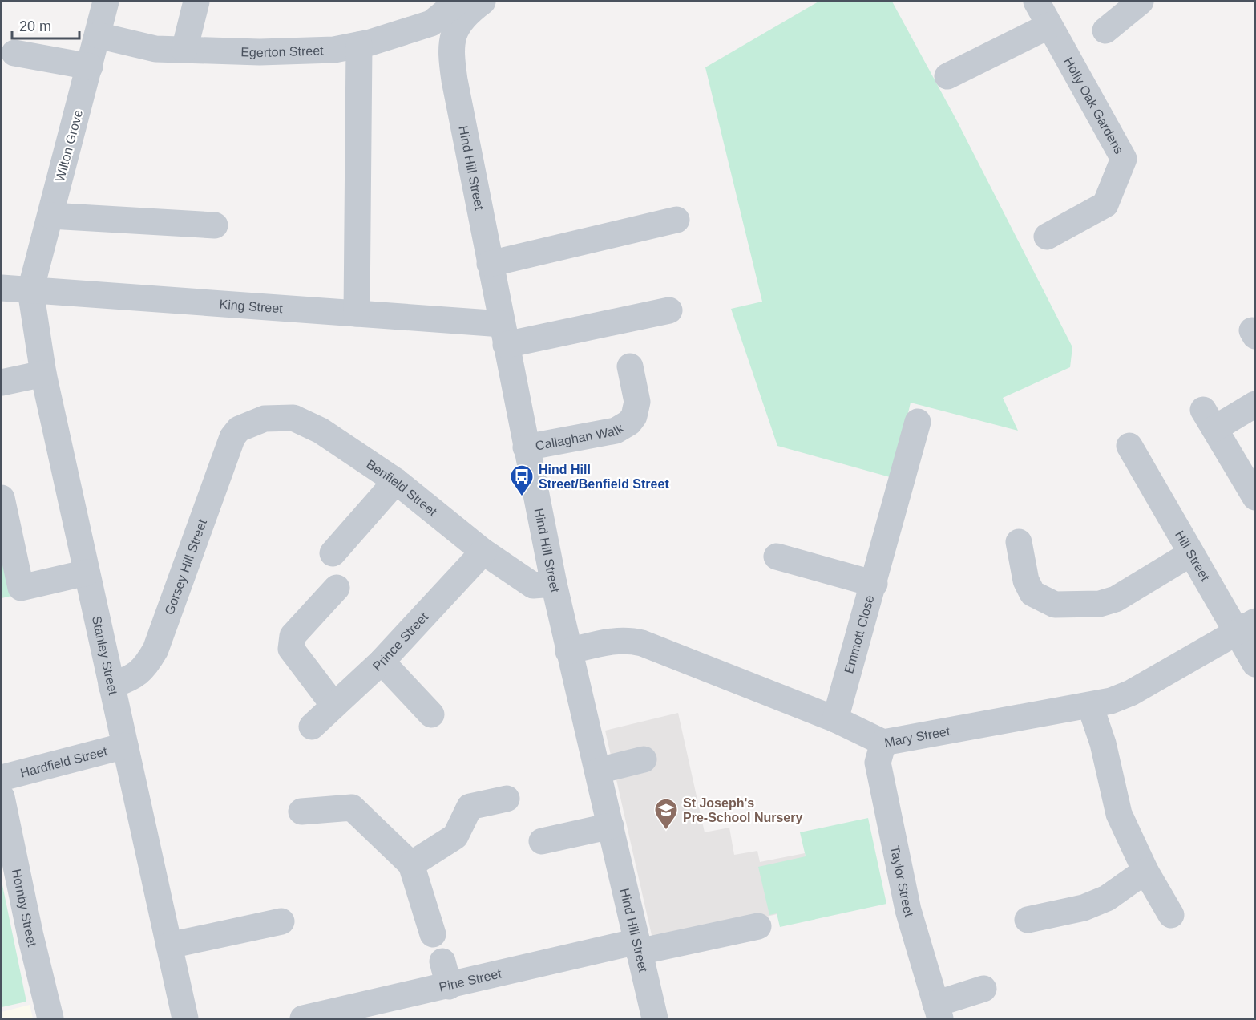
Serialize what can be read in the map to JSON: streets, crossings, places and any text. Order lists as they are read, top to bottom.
{
  "streets": {
    "street": [
      "Egerton Street",
      "Holly Oak Gardens",
      "Wilton Grove",
      "Hind Hill Street",
      "King Street",
      "Callaghan Walk",
      "Benfield Street",
      "Hill Street",
      "Gorsey Hill Street",
      "Emmott Close",
      "Prince Street",
      "Stanley Street",
      "Mary Street",
      "Hardfield Street",
      "Taylor Street",
      "Hornby Street",
      "Pine Street"
    ]
  },
  "crossings": [
    ["Egerton Street", "Wilton Grove"],
    ["Egerton Street", "Hind Hill Street"],
    ["Wilton Grove", "King Street"],
    ["Wilton Grove", "Stanley Street"],
    ["Hind Hill Street", "King Street"],
    ["Hind Hill Street", "Callaghan Walk"],
    ["Hind Hill Street", "Benfield Street"],
    ["Hind Hill Street", "Mary Street"],
    ["Hind Hill Street", "Pine Street"],
    ["King Street", "Stanley Street"],
    ["Benfield Street", "Gorsey Hill Street"],
    ["Benfield Street", "Prince Street"],
    ["Hill Street", "Mary Street"],
    ["Gorsey Hill Street", "Stanley Street"],
    ["Emmott Close", "Mary Street"],
    ["Stanley Street", "Hardfield Street"],
    ["Mary Street", "Taylor Street"]
  ],
  "places": {
    "bus stop": ["Hind Hill Street/Benfield Street"],
    "school or university": ["St Joseph's Pre-School Nursery"]
  },
  "scale_bar": "20 m"
}
